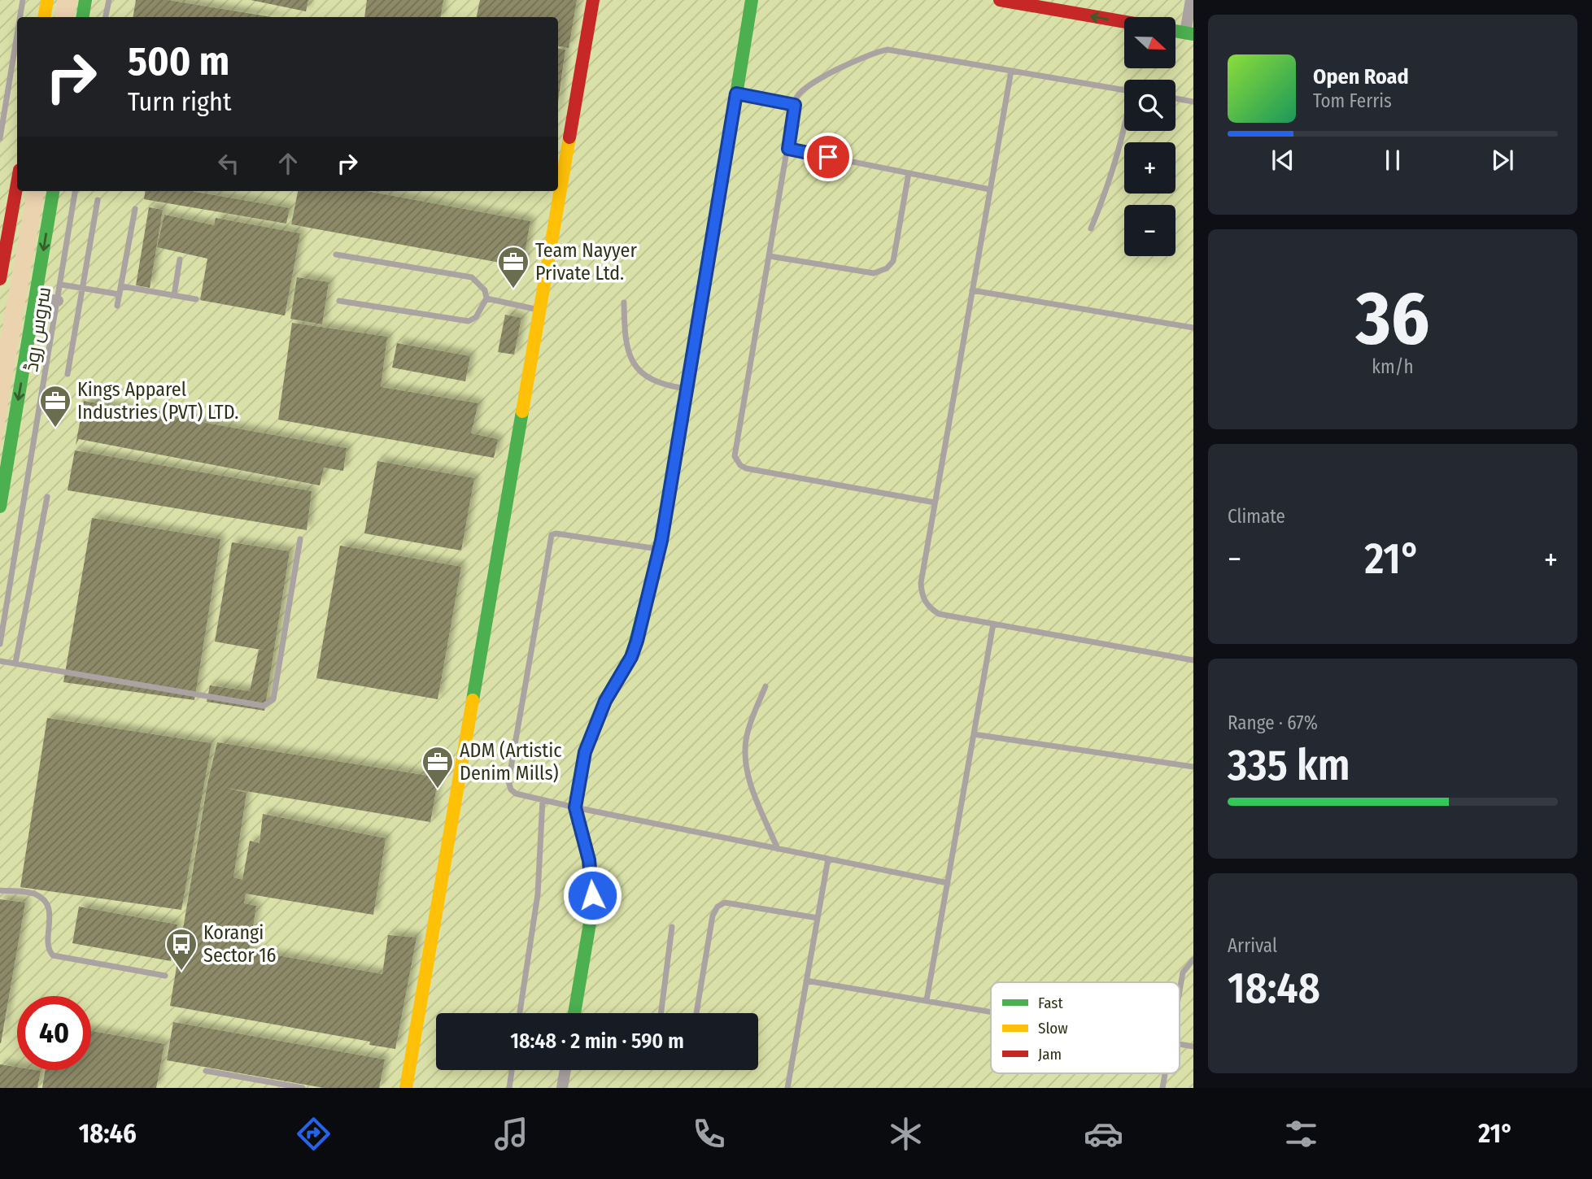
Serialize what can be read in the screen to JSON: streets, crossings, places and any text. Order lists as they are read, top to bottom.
{
  "streets": {
    "lane": ["سروس روڈ"]
  },
  "places": {
    "office": ["Team Nayyer Private Ltd.", "Kings Apparel Industries (PVT) LTD.", "ADM (Artistic Denim Mills)"],
    "bus stop": ["Korangi Sector 16"]
  },
  "legend": ["Fast", "Slow", "Jam"],
  "north": "right",
  "page": {
    "map_buttons": ["+", "−"],
    "turn": ["500 m", "Turn right"],
    "song": ["Open Road", "Tom Ferris"],
    "tile": [
      ["36", "km/h"],
      "Climate",
      ["Range · 67%", "335 km"],
      ["Arrival", "18:48"]
    ],
    "heat": ["−", "21°", "+"],
    "limit": "40",
    "trip": "18:48 · 2 min · 590 m",
    "tabs": ["18:46", "21°"]
  }
}
